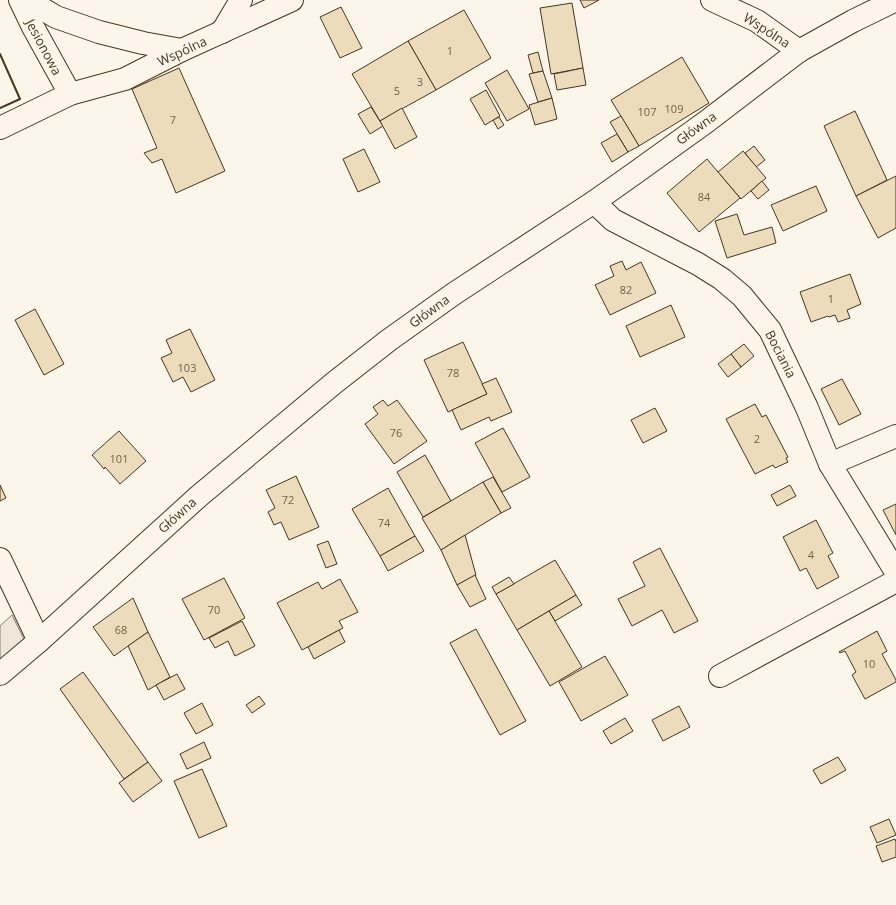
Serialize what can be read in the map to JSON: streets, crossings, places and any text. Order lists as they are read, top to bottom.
{
  "streets": {
    "street": [
      "Wspólna",
      "Jesionowa",
      "Główna",
      "Bociania"
    ]
  },
  "crossings": [
    ["Wspólna", "Jesionowa"],
    ["Wspólna", "Główna"],
    ["Główna", "Bociania"]
  ],
  "house_numbers": [
    "1",
    "3",
    "5",
    "109",
    "107",
    "7",
    "84",
    "82",
    "1",
    "103",
    "78",
    "76",
    "2",
    "101",
    "72",
    "74",
    "4",
    "70",
    "68",
    "10"
  ]
}
